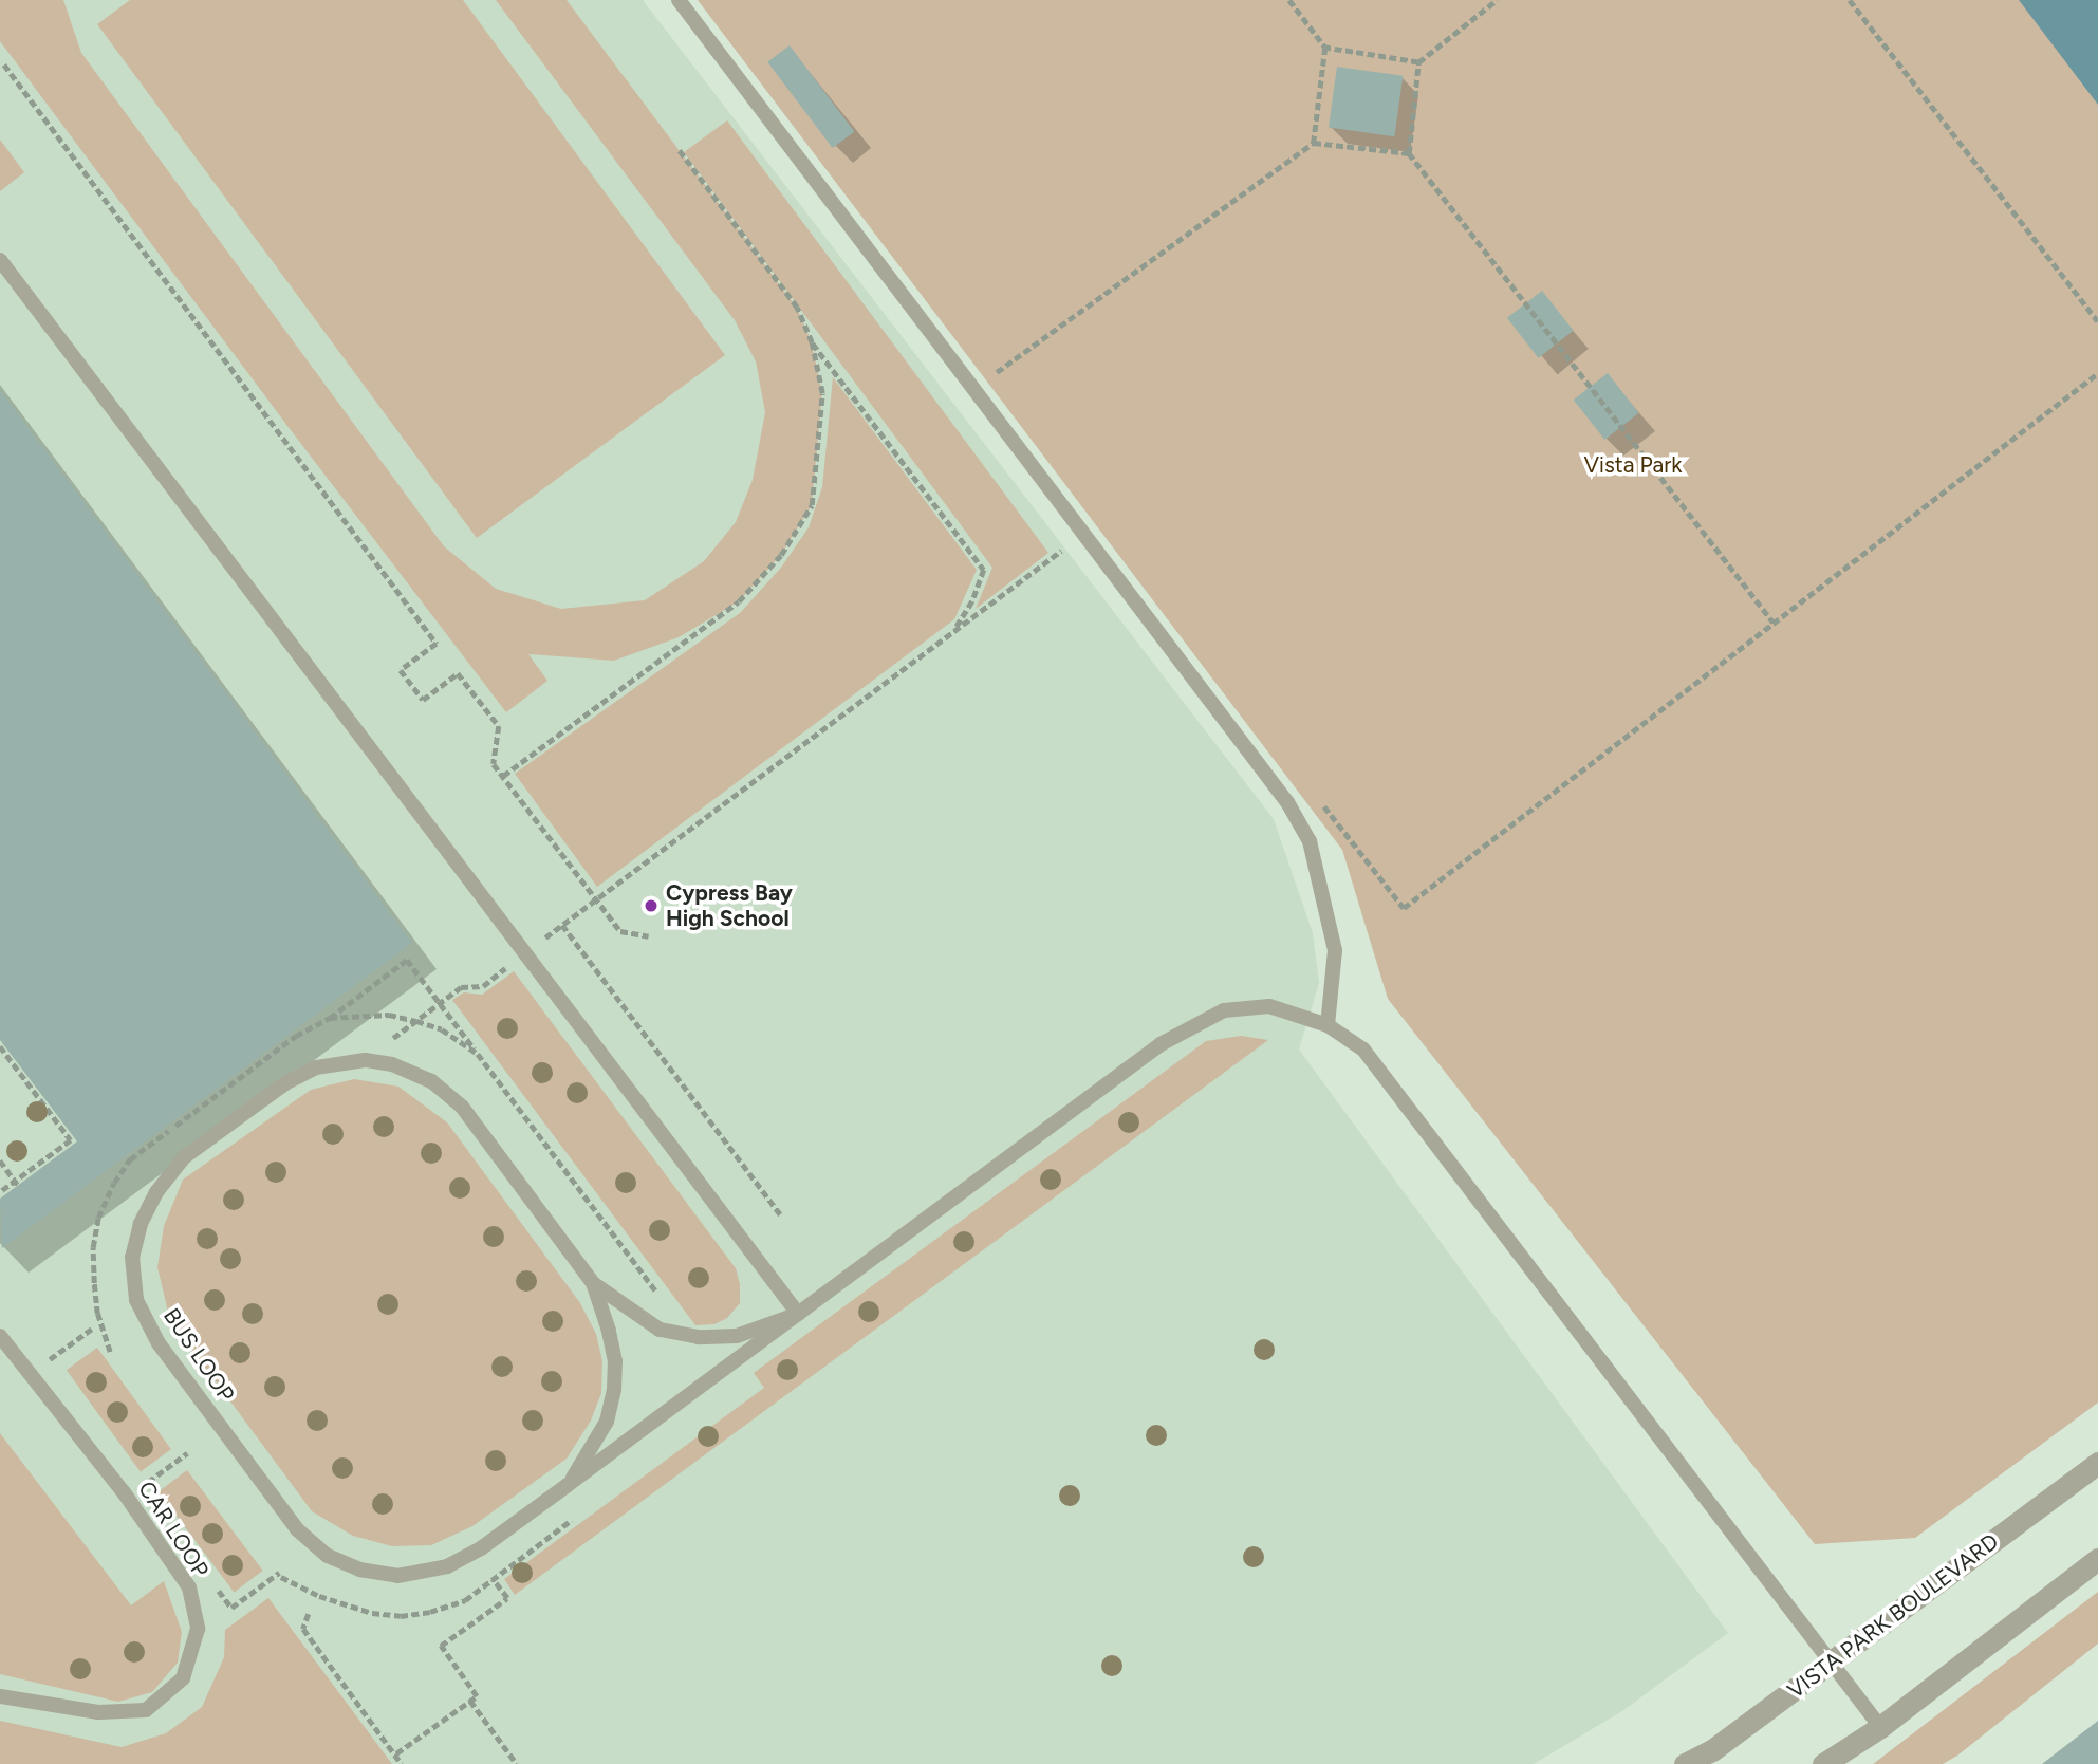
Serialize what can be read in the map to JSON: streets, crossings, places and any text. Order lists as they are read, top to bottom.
{
  "streets": {
    "street": ["VISTA PARK BOULEVARD"],
    "lane": ["BUS LOOP", "CAR LOOP"]
  },
  "parks": ["Vista Park"],
  "places": ["Cypress Bay High School"]
}
